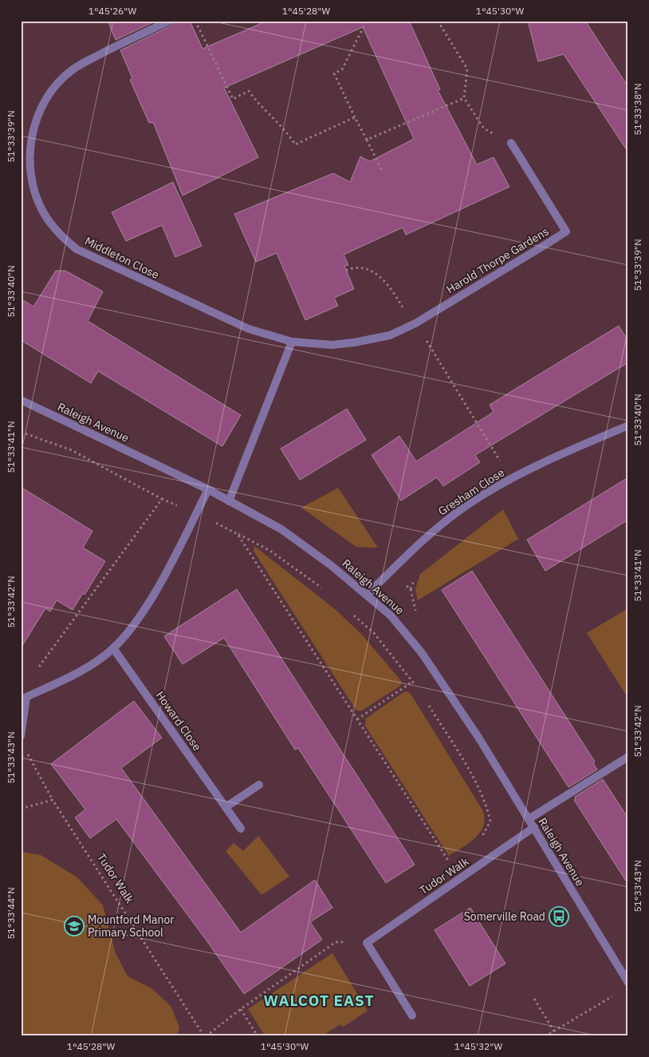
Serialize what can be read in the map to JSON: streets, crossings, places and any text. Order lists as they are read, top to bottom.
{
  "streets": {
    "street": [
      "Middleton Close",
      "Harold Thorpe Gardens",
      "Raleigh Avenue",
      "Gresham Close",
      "Howard Close",
      "Tudor Walk"
    ]
  },
  "crossings": [
    ["Middleton Close", "Harold Thorpe Gardens"],
    ["Raleigh Avenue", "Gresham Close"],
    ["Raleigh Avenue", "Tudor Walk"]
  ],
  "districts": ["WALCOT EAST"],
  "places": {
    "bus stop": ["Somerville Road"],
    "school or university": ["Mountford Manor Primary School"]
  },
  "coordinates": [
    "1°45'26\"W",
    "1°45'28\"W",
    "1°45'30\"W",
    "51°33'38\"N",
    "51°33'39\"N",
    "51°33'40\"N",
    "51°33'41\"N",
    "51°33'42\"N",
    "51°33'43\"N",
    "51°33'44\"N",
    "1°45'32\"W"
  ]
}
